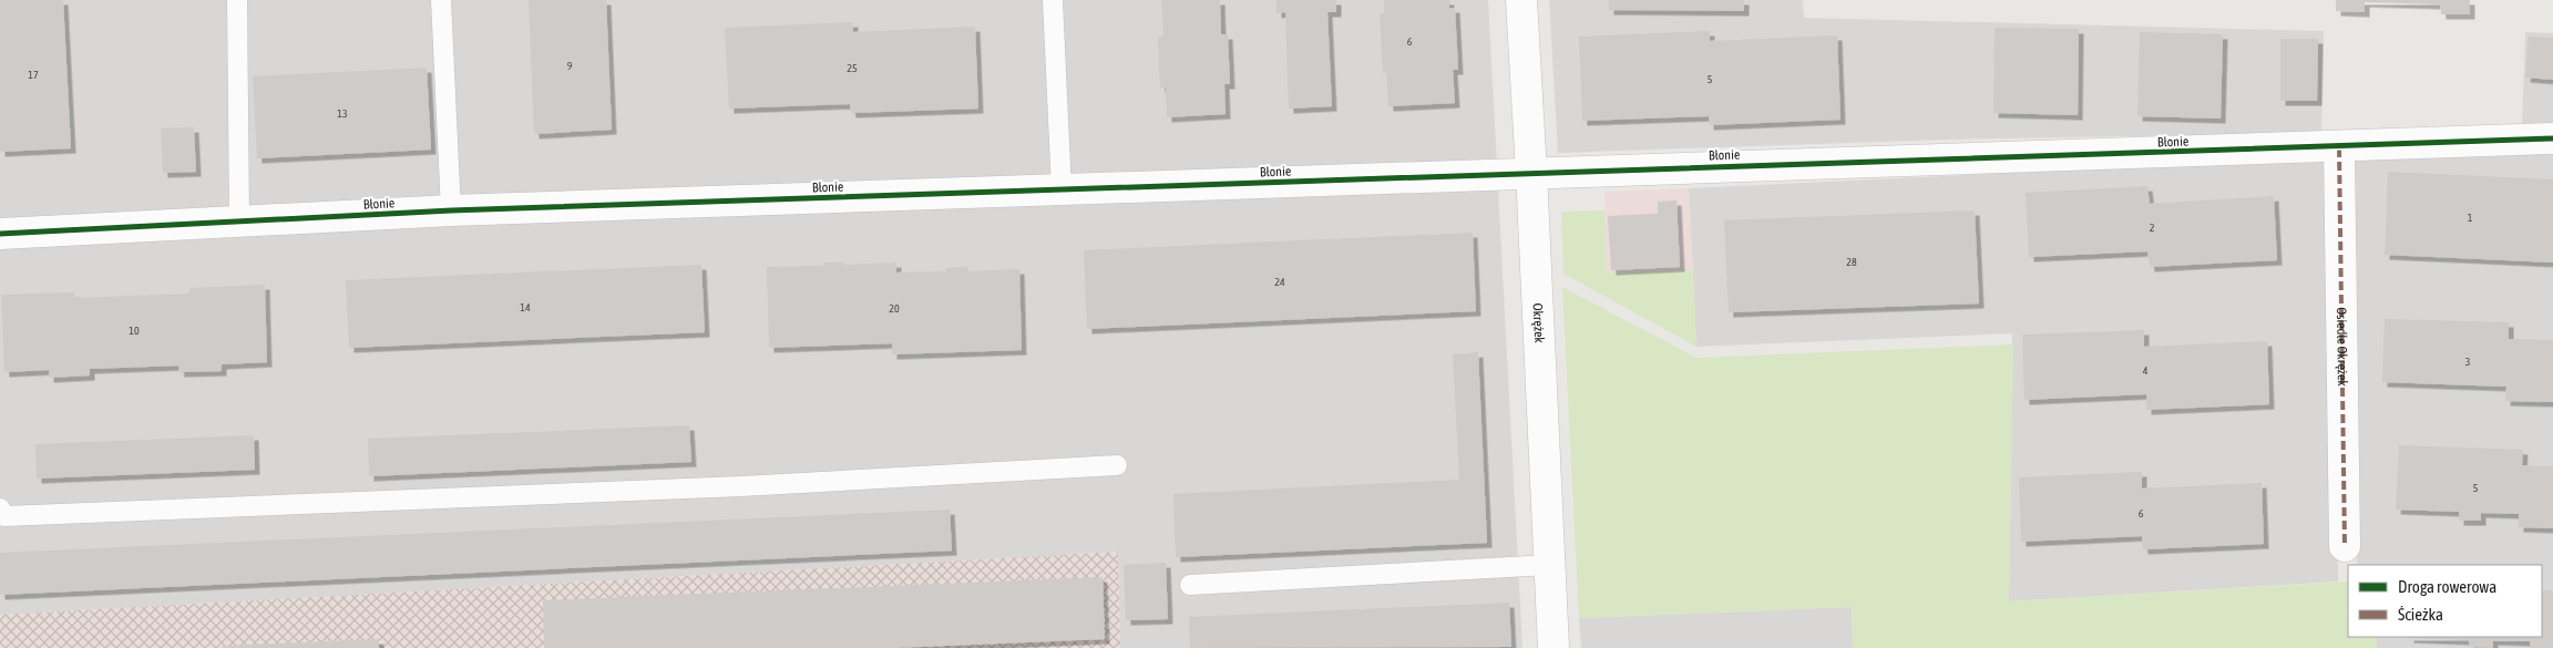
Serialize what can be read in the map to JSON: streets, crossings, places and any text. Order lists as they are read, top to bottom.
{
  "streets": {
    "street": ["Błonie", "Okrężek", "Osiedle Okrężek"]
  },
  "crossings": [
    ["Błonie", "Okrężek"],
    ["Błonie", "Osiedle Okrężek"]
  ],
  "house_numbers": [
    "6",
    "9",
    "25",
    "17",
    "5",
    "13",
    "1",
    "2",
    "28",
    "24",
    "14",
    "20",
    "10",
    "3",
    "4",
    "5",
    "6"
  ],
  "legend": ["Droga rowerowa", "Ścieżka"]
}
